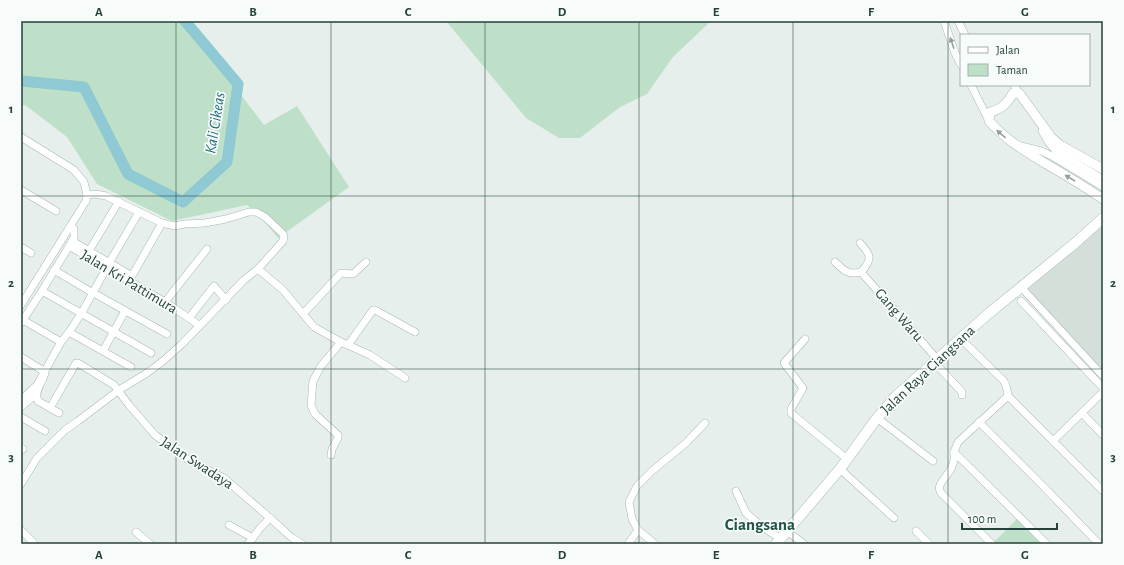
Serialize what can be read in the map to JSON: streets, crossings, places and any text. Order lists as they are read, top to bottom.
{
  "streets": {
    "main road": ["Jalan Raya Ciangsana"],
    "street": ["Jalan Kri Pattimura", "Gang Waru", "Jalan Swadaya"]
  },
  "crossings": [
    ["Gang Waru", "Jalan Raya Ciangsana"]
  ],
  "districts": ["Ciangsana"],
  "water": ["Kali Cikeas"],
  "legend": ["Jalan", "Taman"],
  "scale_bar": "100 m",
  "grid": {
    "columns": [
      "A",
      "B",
      "C",
      "D",
      "E",
      "F",
      "G"
    ],
    "rows": ["1", "2", "3"]
  }
}
